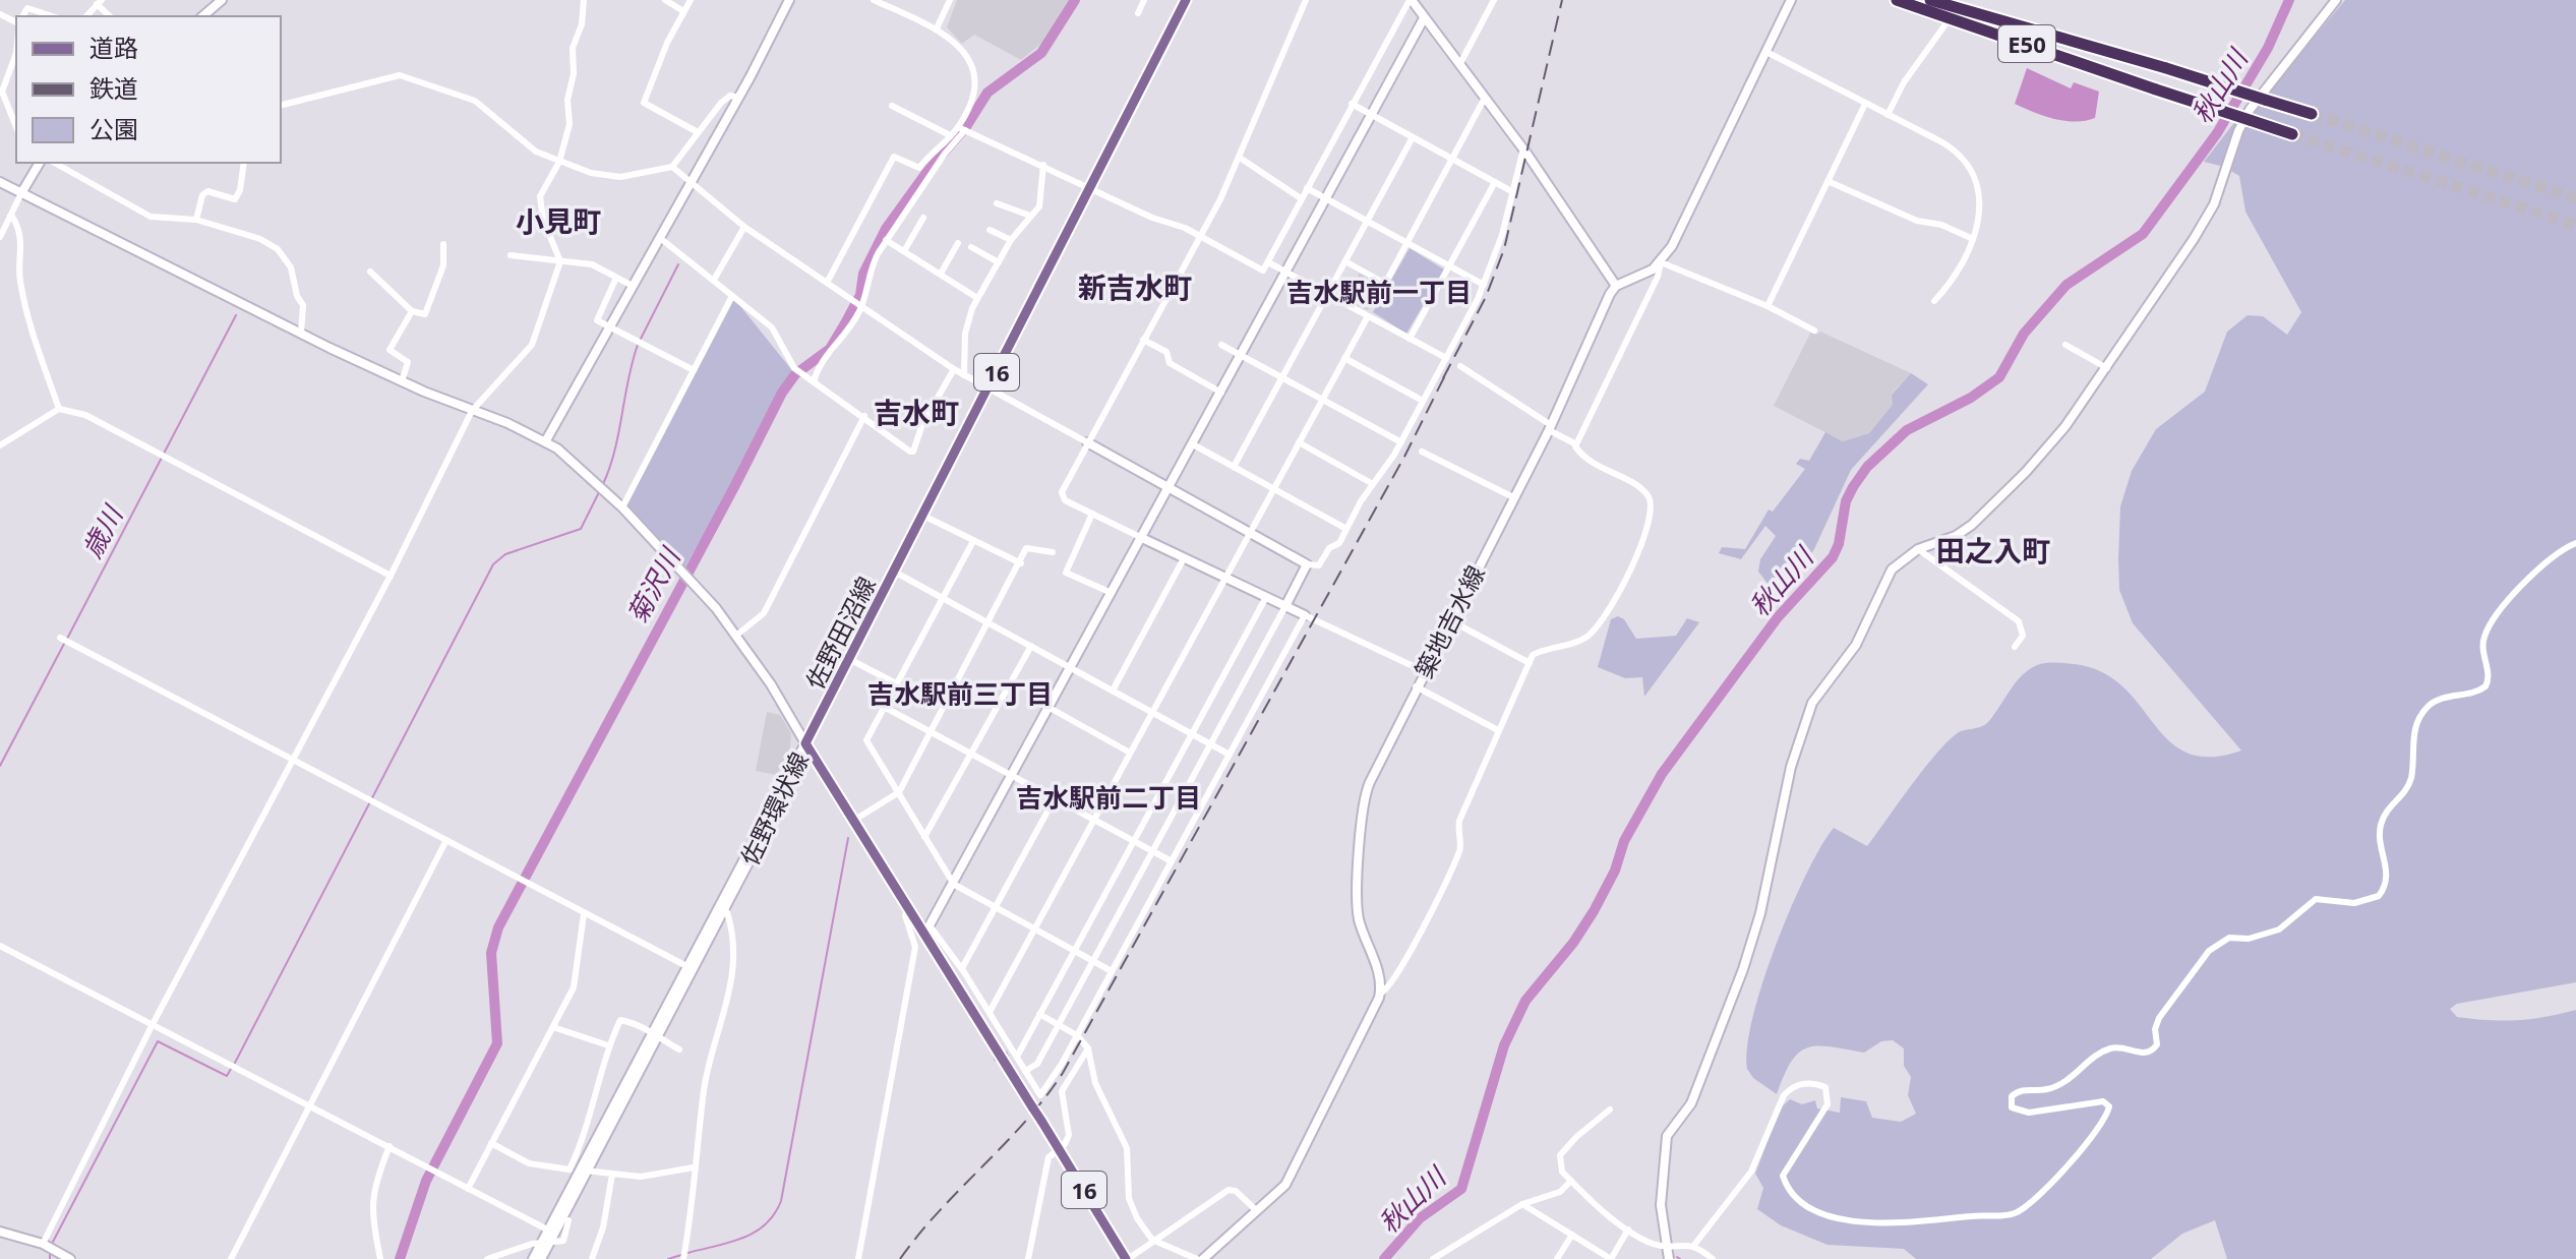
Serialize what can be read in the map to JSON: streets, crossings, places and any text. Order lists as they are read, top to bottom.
{
  "streets": {
    "highway": ["E50"],
    "main road": ["16", "佐野田沼線"],
    "street": ["築地吉水線", "佐野環状線"]
  },
  "crossings": [
    ["16", "佐野田沼線"],
    ["16", "佐野環状線"],
    ["佐野田沼線", "佐野環状線"]
  ],
  "districts": [
    "小見町",
    "新吉水町",
    "吉水駅前一丁目",
    "吉水町",
    "田之入町",
    "吉水駅前三丁目",
    "吉水駅前二丁目"
  ],
  "water": ["秋山川", "歳川", "菊沢川"],
  "legend": ["道路", "鉄道", "公園"]
}
